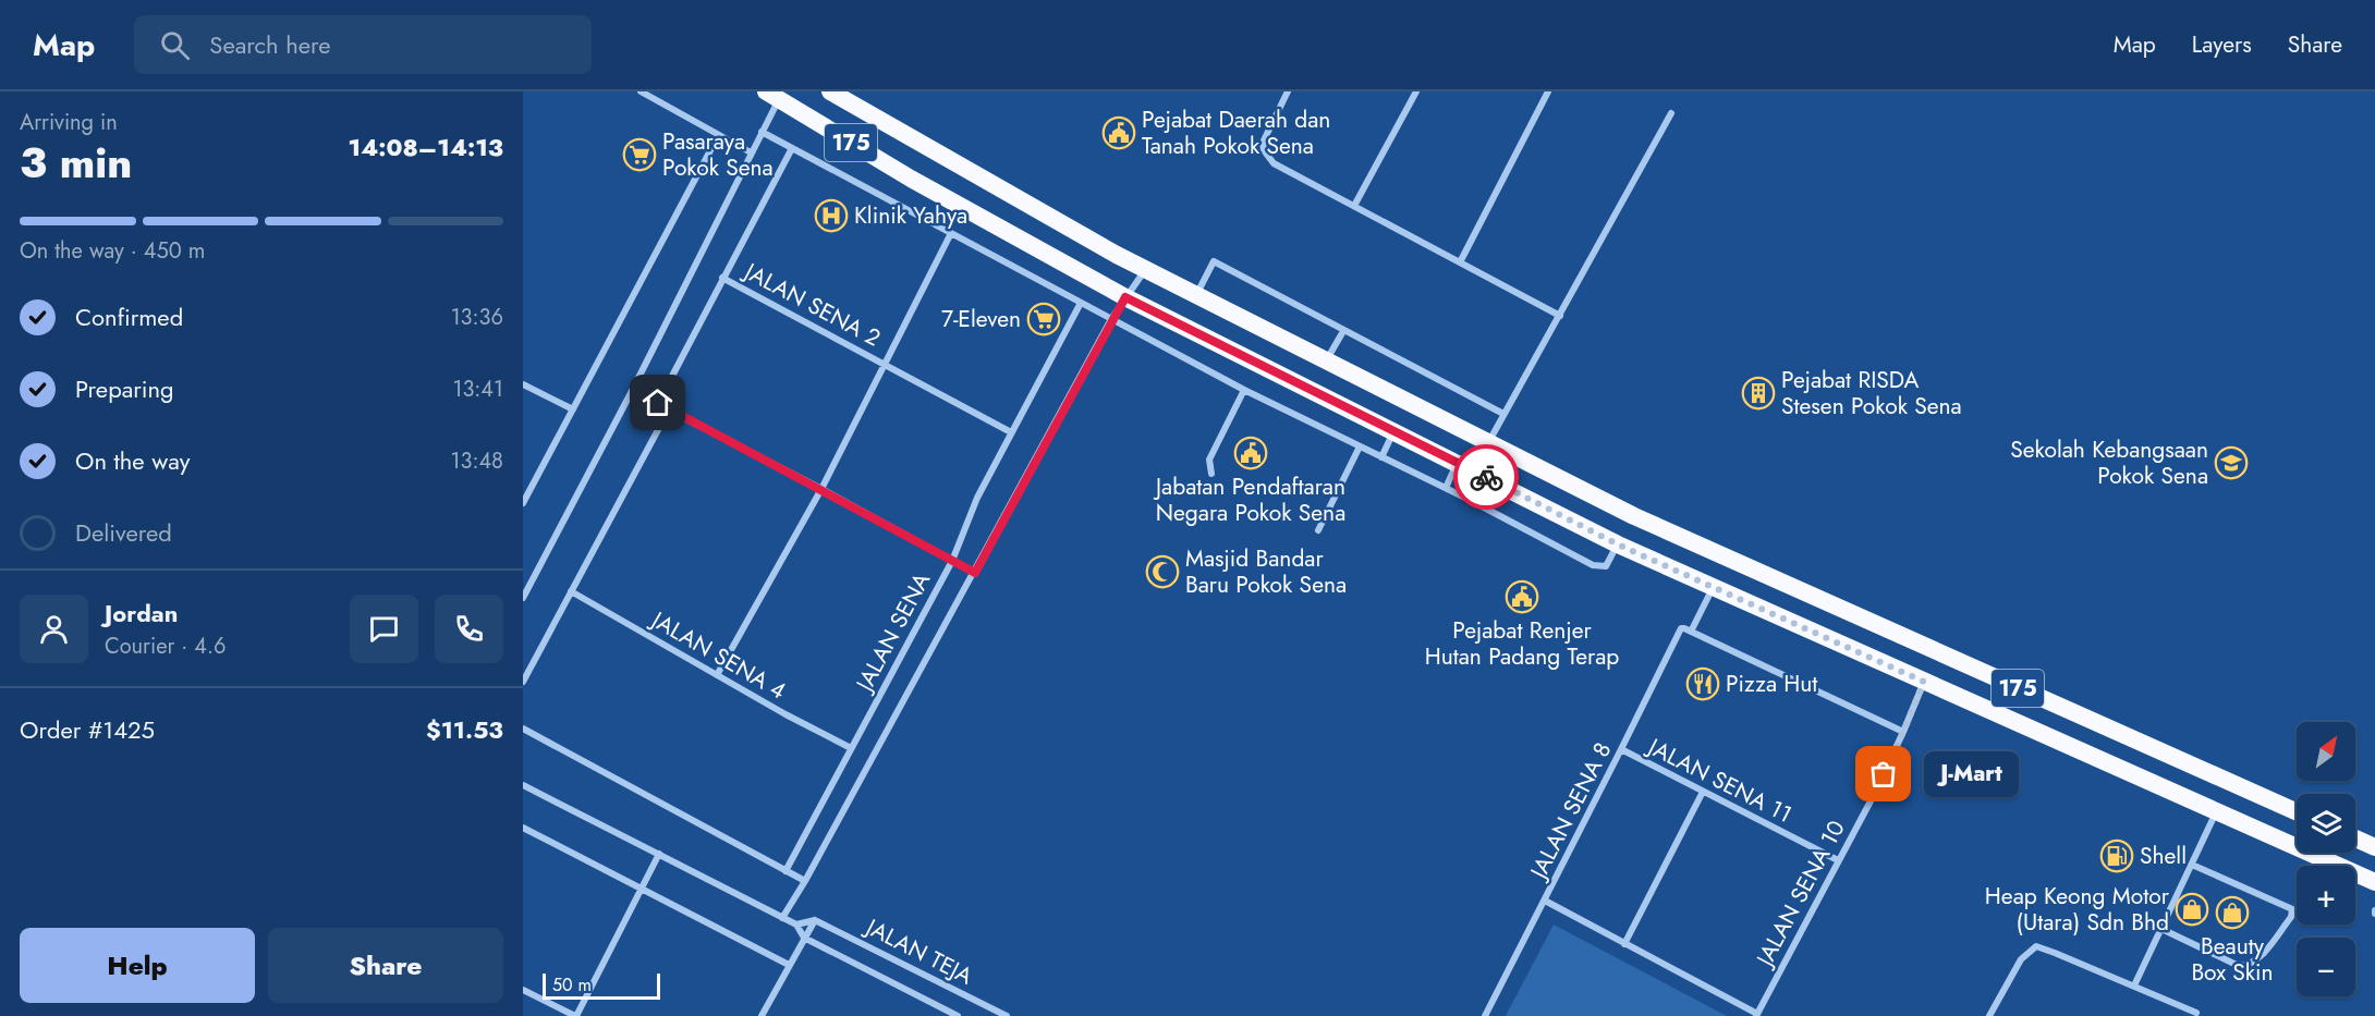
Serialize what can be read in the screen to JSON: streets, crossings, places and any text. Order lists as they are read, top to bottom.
{
  "streets": {
    "highway": ["175"],
    "street": [
      "JALAN SENA 2",
      "JALAN SENA",
      "JALAN SENA 4",
      "JALAN SENA 11",
      "JALAN SENA 8",
      "JALAN SENA 10",
      "JALAN TEJA"
    ]
  },
  "crossings": [
    ["175", "JALAN SENA 10"],
    ["JALAN SENA 2", "JALAN SENA"],
    ["JALAN SENA 2", "JALAN SENA 4"],
    ["JALAN SENA", "JALAN SENA 4"],
    ["JALAN SENA 11", "JALAN SENA 8"],
    ["JALAN SENA 11", "JALAN SENA 10"]
  ],
  "places": {
    "public building": ["Pejabat Daerah dan Tanah Pokok Sena", "Jabatan Pendaftaran Negara Pokok Sena", "Pejabat Renjer Hutan Padang Terap"],
    "supermarket": ["Pasaraya Pokok Sena", "7-Eleven"],
    "hospital": ["Klinik Yahya"],
    "building": ["Pejabat RISDA Stesen Pokok Sena"],
    "school or university": ["Sekolah Kebangsaan Pokok Sena"],
    "mosque": ["Masjid Bandar Baru Pokok Sena"],
    "restaurant": ["Pizza Hut"],
    "other": ["J-Mart"],
    "fuel station": ["Shell"],
    "shop": ["Heap Keong Motor (Utara) Sdn Bhd", "Beauty Box Skin"]
  },
  "scale_bar": "50 m",
  "north": "top right",
  "page": {
    "header": "Map",
    "search": "Search here",
    "nav": ["Map", "Layers", "Share"],
    "heading": ["3 min", "Arriving in", "14:08–14:13"],
    "panel": [
      "Jordan",
      "Courier · 4.6",
      "Order #1425",
      "$11.53"
    ],
    "bar": "On the way · 450 m",
    "list": [
      ["Confirmed", "13:36"],
      ["Preparing", "13:41"],
      ["On the way", "13:48"],
      "Delivered"
    ],
    "map_buttons": ["+", "−"],
    "bubble": "J-Mart",
    "buttons": ["Help", "Share"],
    "scale": "50 m"
  }
}
